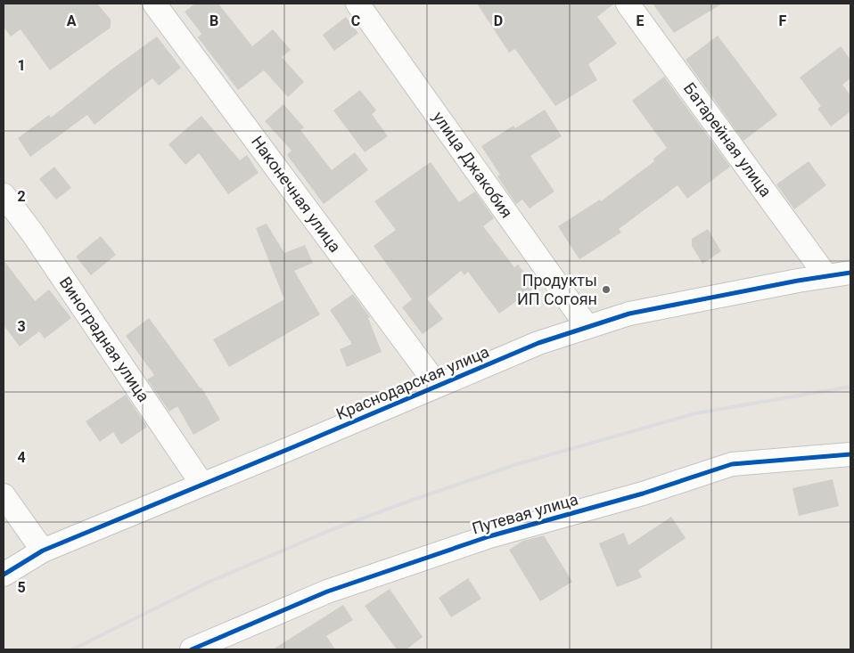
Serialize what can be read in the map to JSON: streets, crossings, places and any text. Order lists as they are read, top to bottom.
{
  "streets": {
    "street": [
      "Батарейная улица",
      "улица Джакобия",
      "Наконечная улица",
      "Виноградная улица",
      "Краснодарская улица",
      "Путевая улица"
    ]
  },
  "crossings": [
    ["Батарейная улица", "Краснодарская улица"],
    ["улица Джакобия", "Краснодарская улица"],
    ["Наконечная улица", "Краснодарская улица"],
    ["Виноградная улица", "Краснодарская улица"]
  ],
  "places": ["Продукты ИП Согоян"],
  "grid": {
    "columns": [
      "A",
      "B",
      "C",
      "D",
      "E",
      "F"
    ],
    "rows": [
      "1",
      "2",
      "3",
      "4",
      "5"
    ]
  }
}
